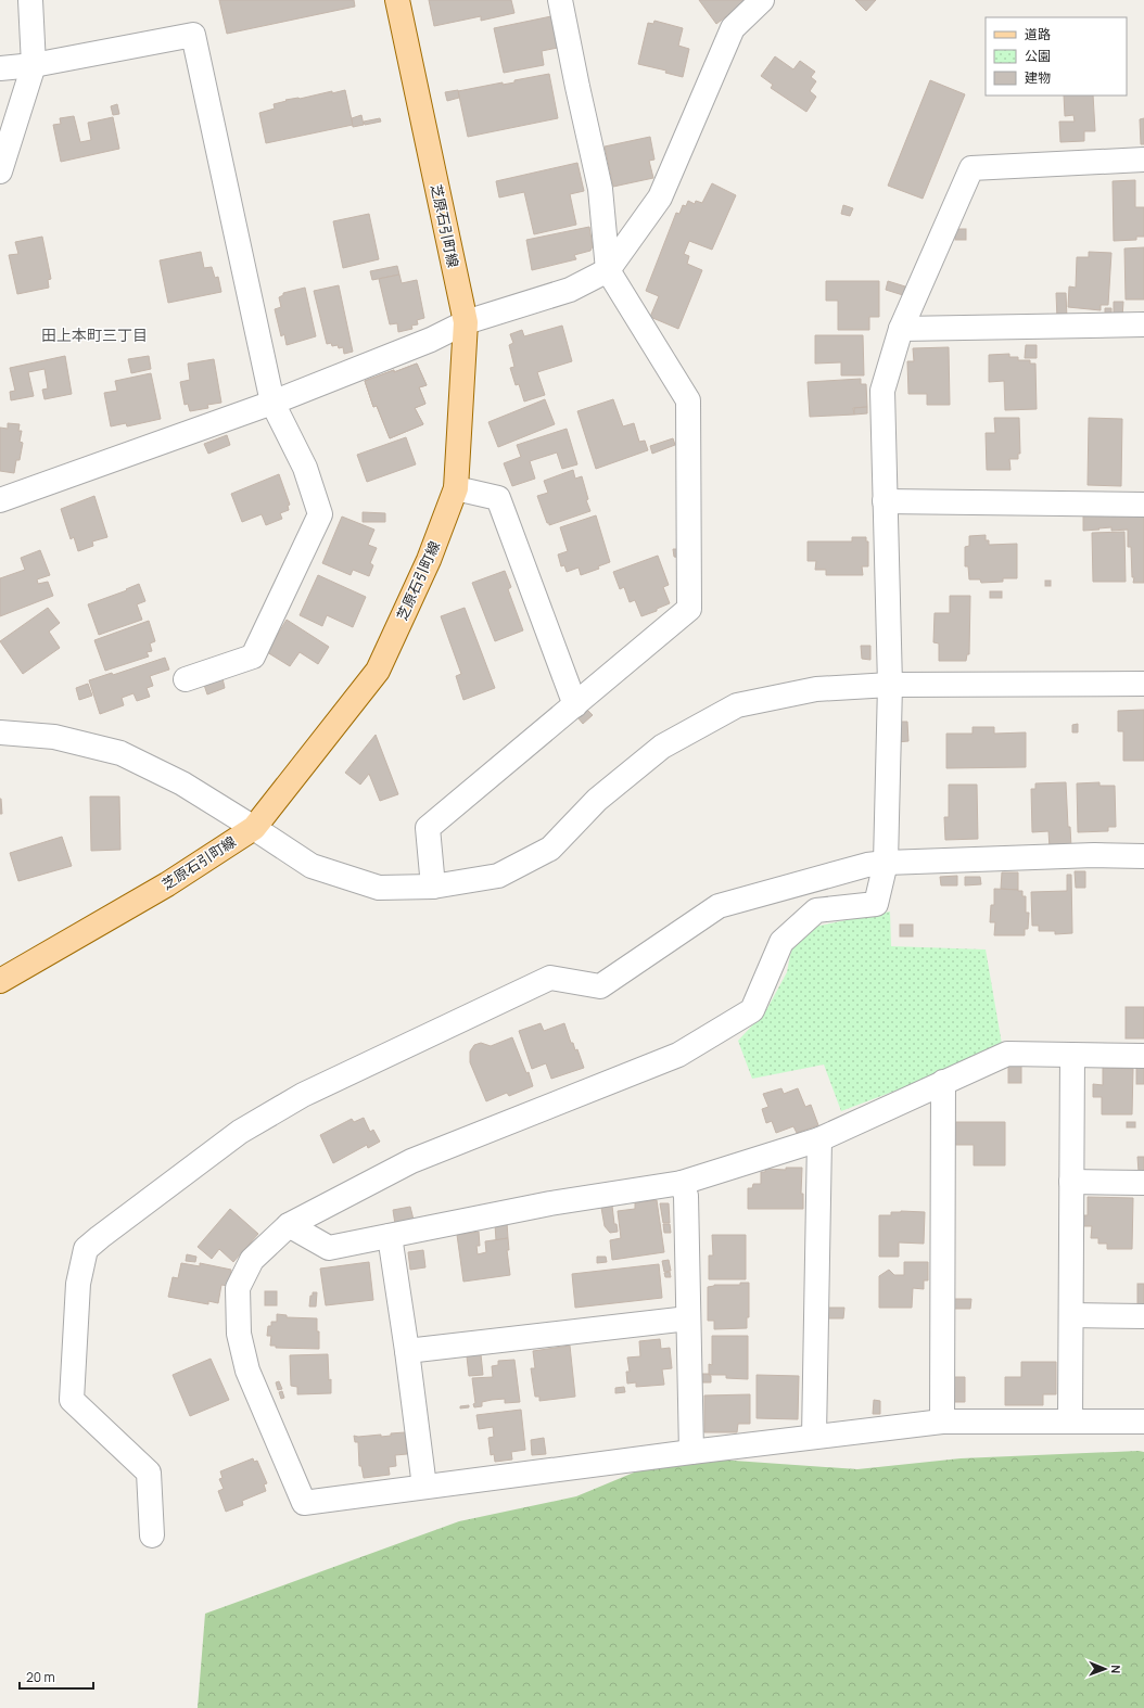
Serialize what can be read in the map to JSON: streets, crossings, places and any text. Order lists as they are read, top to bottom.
{
  "streets": {
    "main road": ["芝原石引町線"]
  },
  "districts": ["田上本町三丁目"],
  "legend": ["道路", "公園", "建物"],
  "scale_bar": "20 m",
  "north": "right"
}
